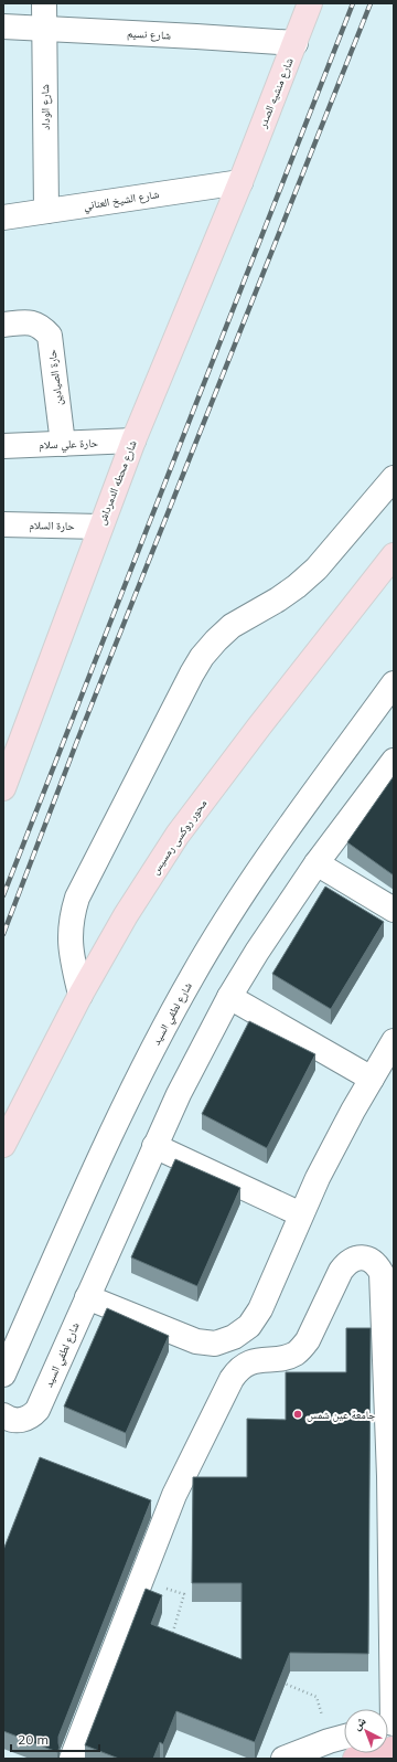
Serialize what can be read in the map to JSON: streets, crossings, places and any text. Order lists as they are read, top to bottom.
{
  "streets": {
    "main road": ["شارع منشيه الصدر", "شارع محطه الدمرداش", "محور روكسى رمسيس"],
    "street": [
      "شارع نسيم",
      "شارع الوداد",
      "شارع الشيخ العناني",
      "حارة الصيادين",
      "حارة علي سلام",
      "حارة السلام",
      "شارع لطفي السيد"
    ]
  },
  "crossings": [
    ["شارع نسيم", "شارع منشيه الصدر"],
    ["شارع نسيم", "شارع الوداد"],
    ["شارع منشيه الصدر", "شارع الشيخ العناني"],
    ["شارع منشيه الصدر", "شارع محطه الدمرداش"],
    ["شارع الوداد", "شارع الشيخ العناني"],
    ["شارع الشيخ العناني", "شارع محطه الدمرداش"],
    ["حارة الصيادين", "حارة علي سلام"],
    ["حارة علي سلام", "شارع محطه الدمرداش"],
    ["شارع محطه الدمرداش", "حارة السلام"]
  ],
  "places": ["جامعة عين شمس"],
  "scale_bar": "20 m",
  "north": "top left"
}
